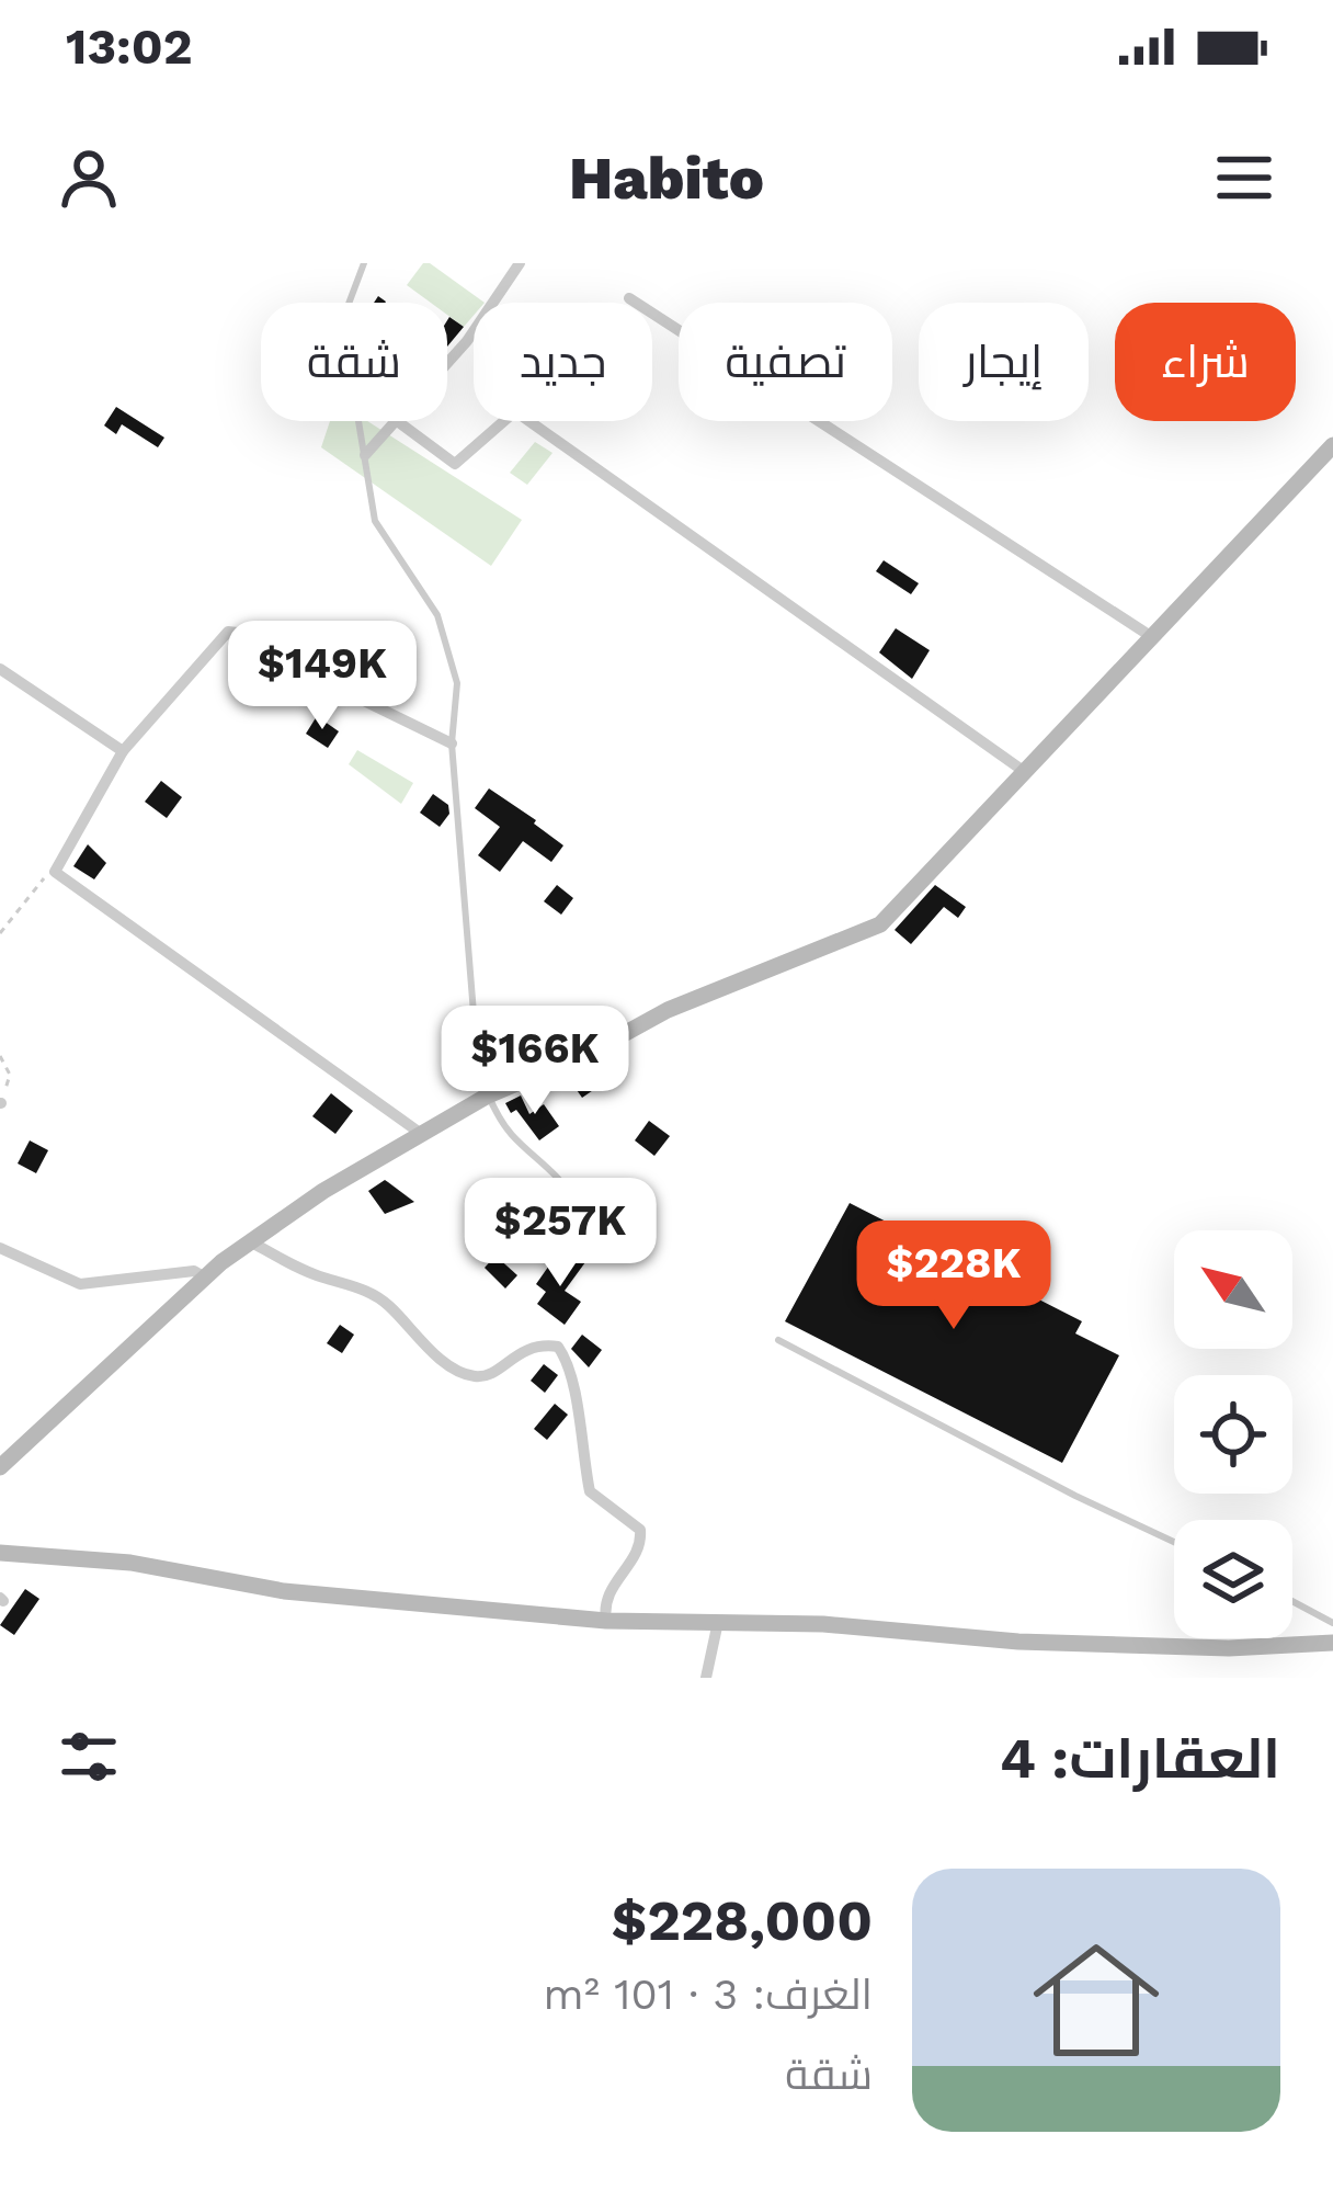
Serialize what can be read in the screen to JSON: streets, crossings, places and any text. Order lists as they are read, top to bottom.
{
  "north": "top left",
  "page": {
    "status": "13:02",
    "header": "Habito",
    "chip": [
      "شراء",
      "إيجار",
      "تصفية",
      "جديد",
      "شقة"
    ],
    "price": [
      "$149K",
      "$166K",
      "$257K",
      "$228K"
    ],
    "heading": "العقارات: 4",
    "list": [
      {
        "name": "$228,000",
        "note": "الغرف: 3 · 101 m² · شقة"
      }
    ]
  }
}
